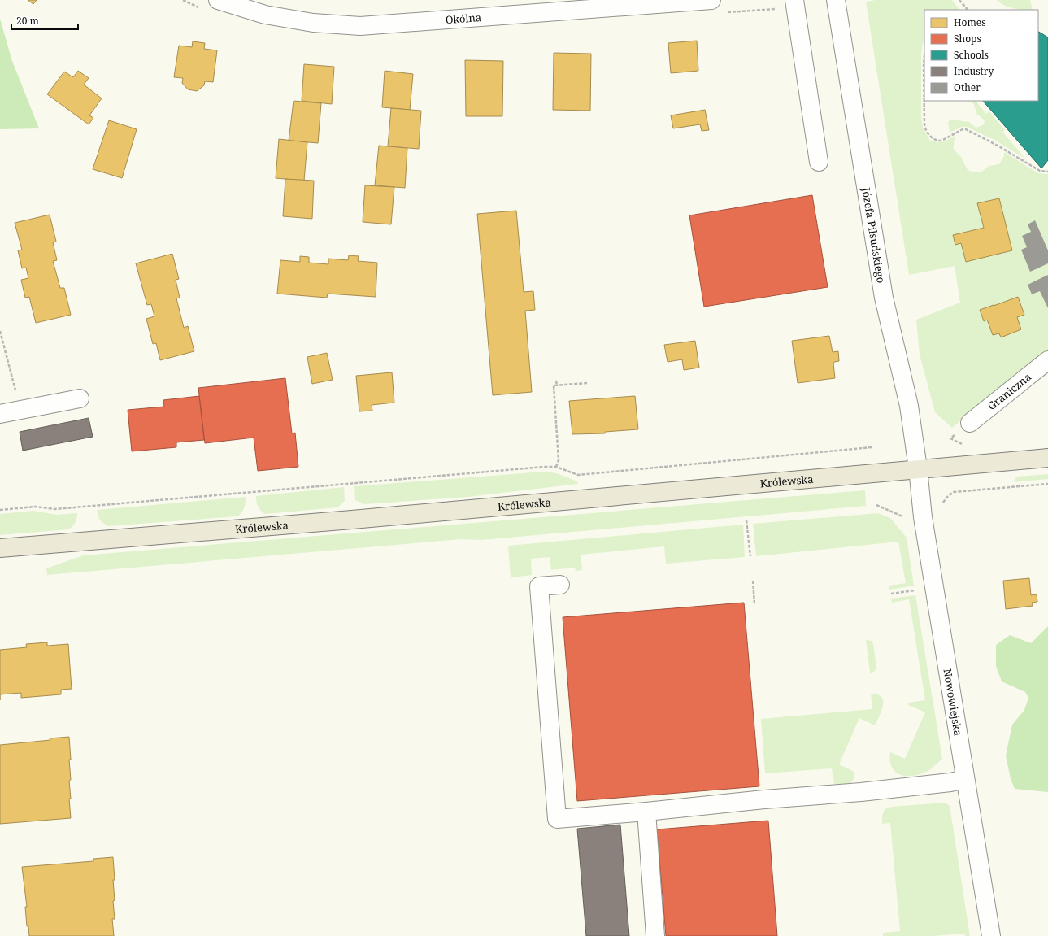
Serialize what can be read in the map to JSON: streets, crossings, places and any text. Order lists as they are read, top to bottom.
{
  "streets": {
    "main road": ["Królewska"],
    "street": [
      "Okólna",
      "Józefa Piłsudskiego",
      "Graniczna",
      "Nowowiejska"
    ]
  },
  "crossings": [
    ["Józefa Piłsudskiego", "Królewska"],
    ["Józefa Piłsudskiego", "Nowowiejska"],
    ["Królewska", "Nowowiejska"]
  ],
  "legend": [
    "Homes",
    "Shops",
    "Schools",
    "Industry",
    "Other"
  ],
  "scale_bar": "20 m"
}
